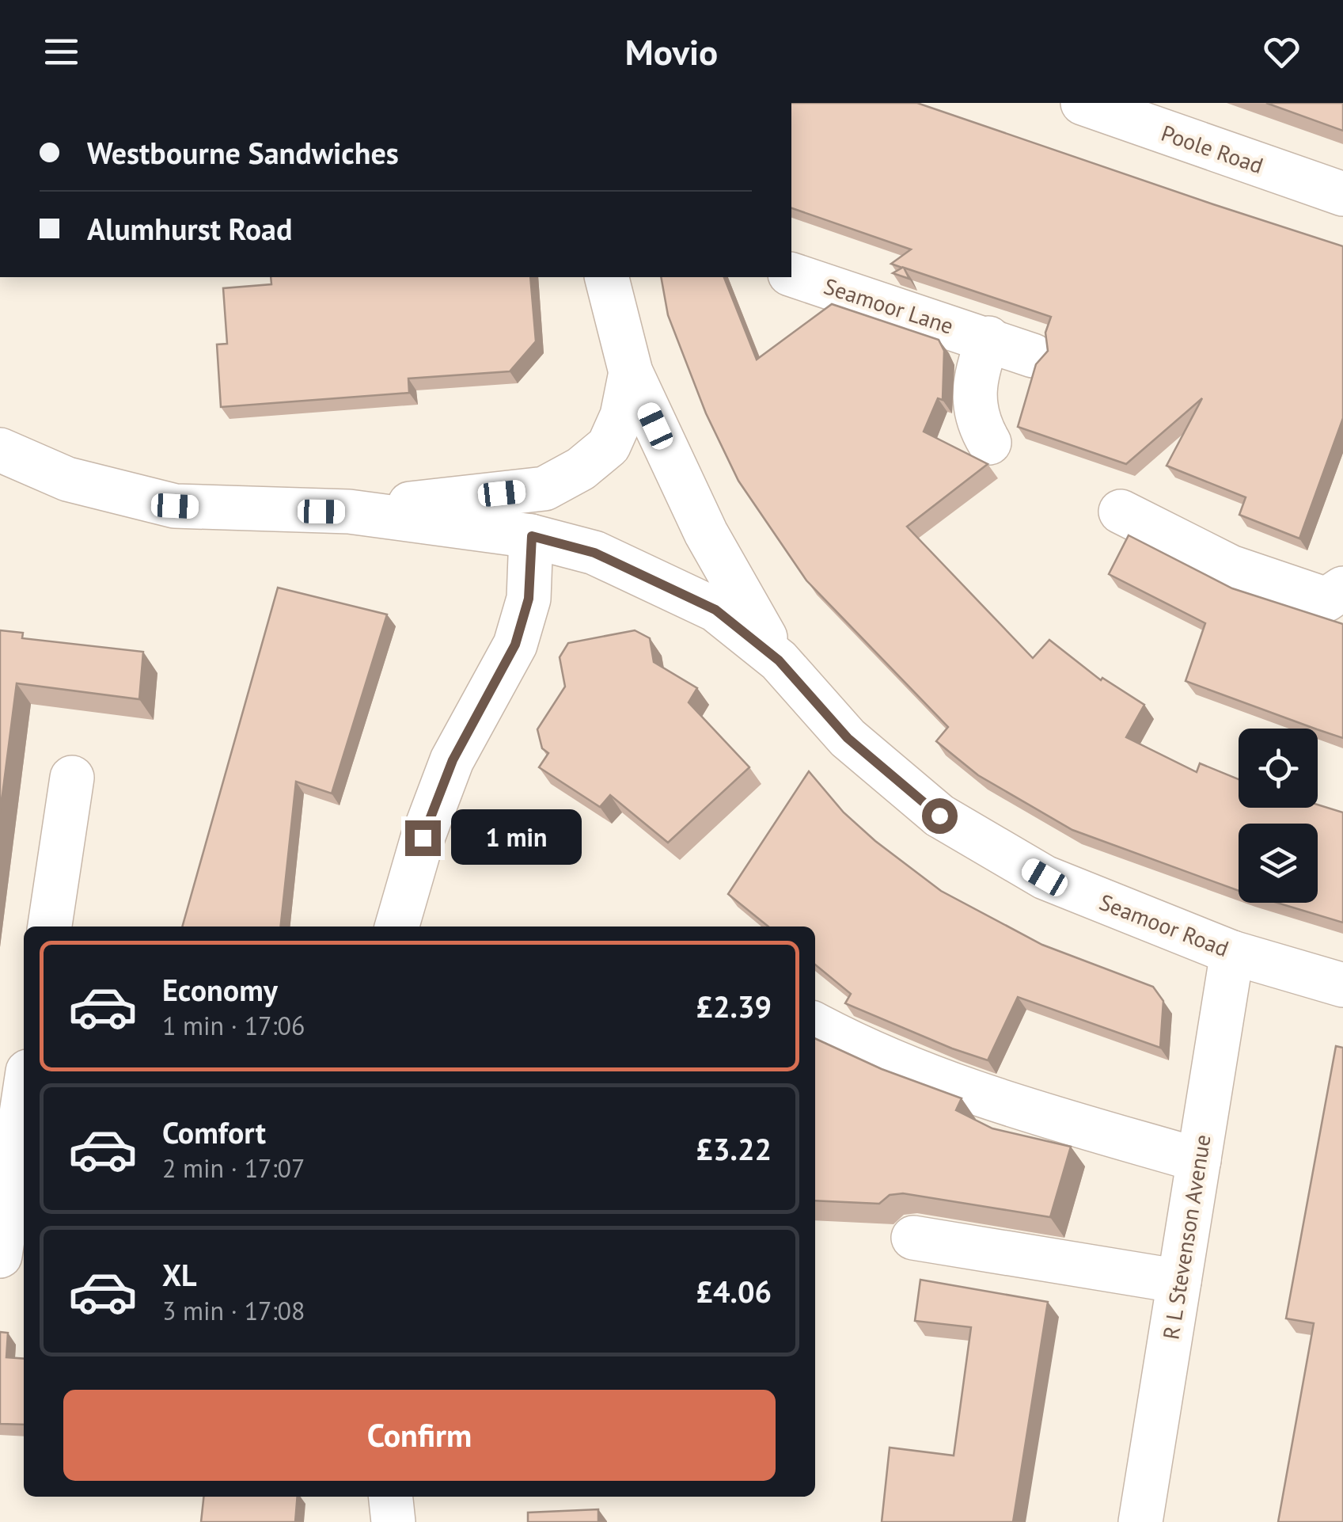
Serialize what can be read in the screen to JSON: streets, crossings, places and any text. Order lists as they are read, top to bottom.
{
  "streets": {
    "street": [
      "Poole Road",
      "Seamoor Lane",
      "Seamoor Road",
      "R L Stevenson Avenue"
    ]
  },
  "crossings": [
    ["Seamoor Road", "R L Stevenson Avenue"]
  ],
  "page": {
    "header": "Movio",
    "banner": ["Westbourne Sandwiches", "Alumhurst Road"],
    "bubble": "1 min",
    "list": [
      {
        "name": "Economy",
        "note": "1 min · 17:06",
        "value": "£2.39"
      },
      {
        "name": "Comfort",
        "note": "2 min · 17:07",
        "value": "£3.22"
      },
      {
        "name": "XL",
        "note": "3 min · 17:08",
        "value": "£4.06"
      }
    ],
    "buttons": "Confirm"
  }
}
